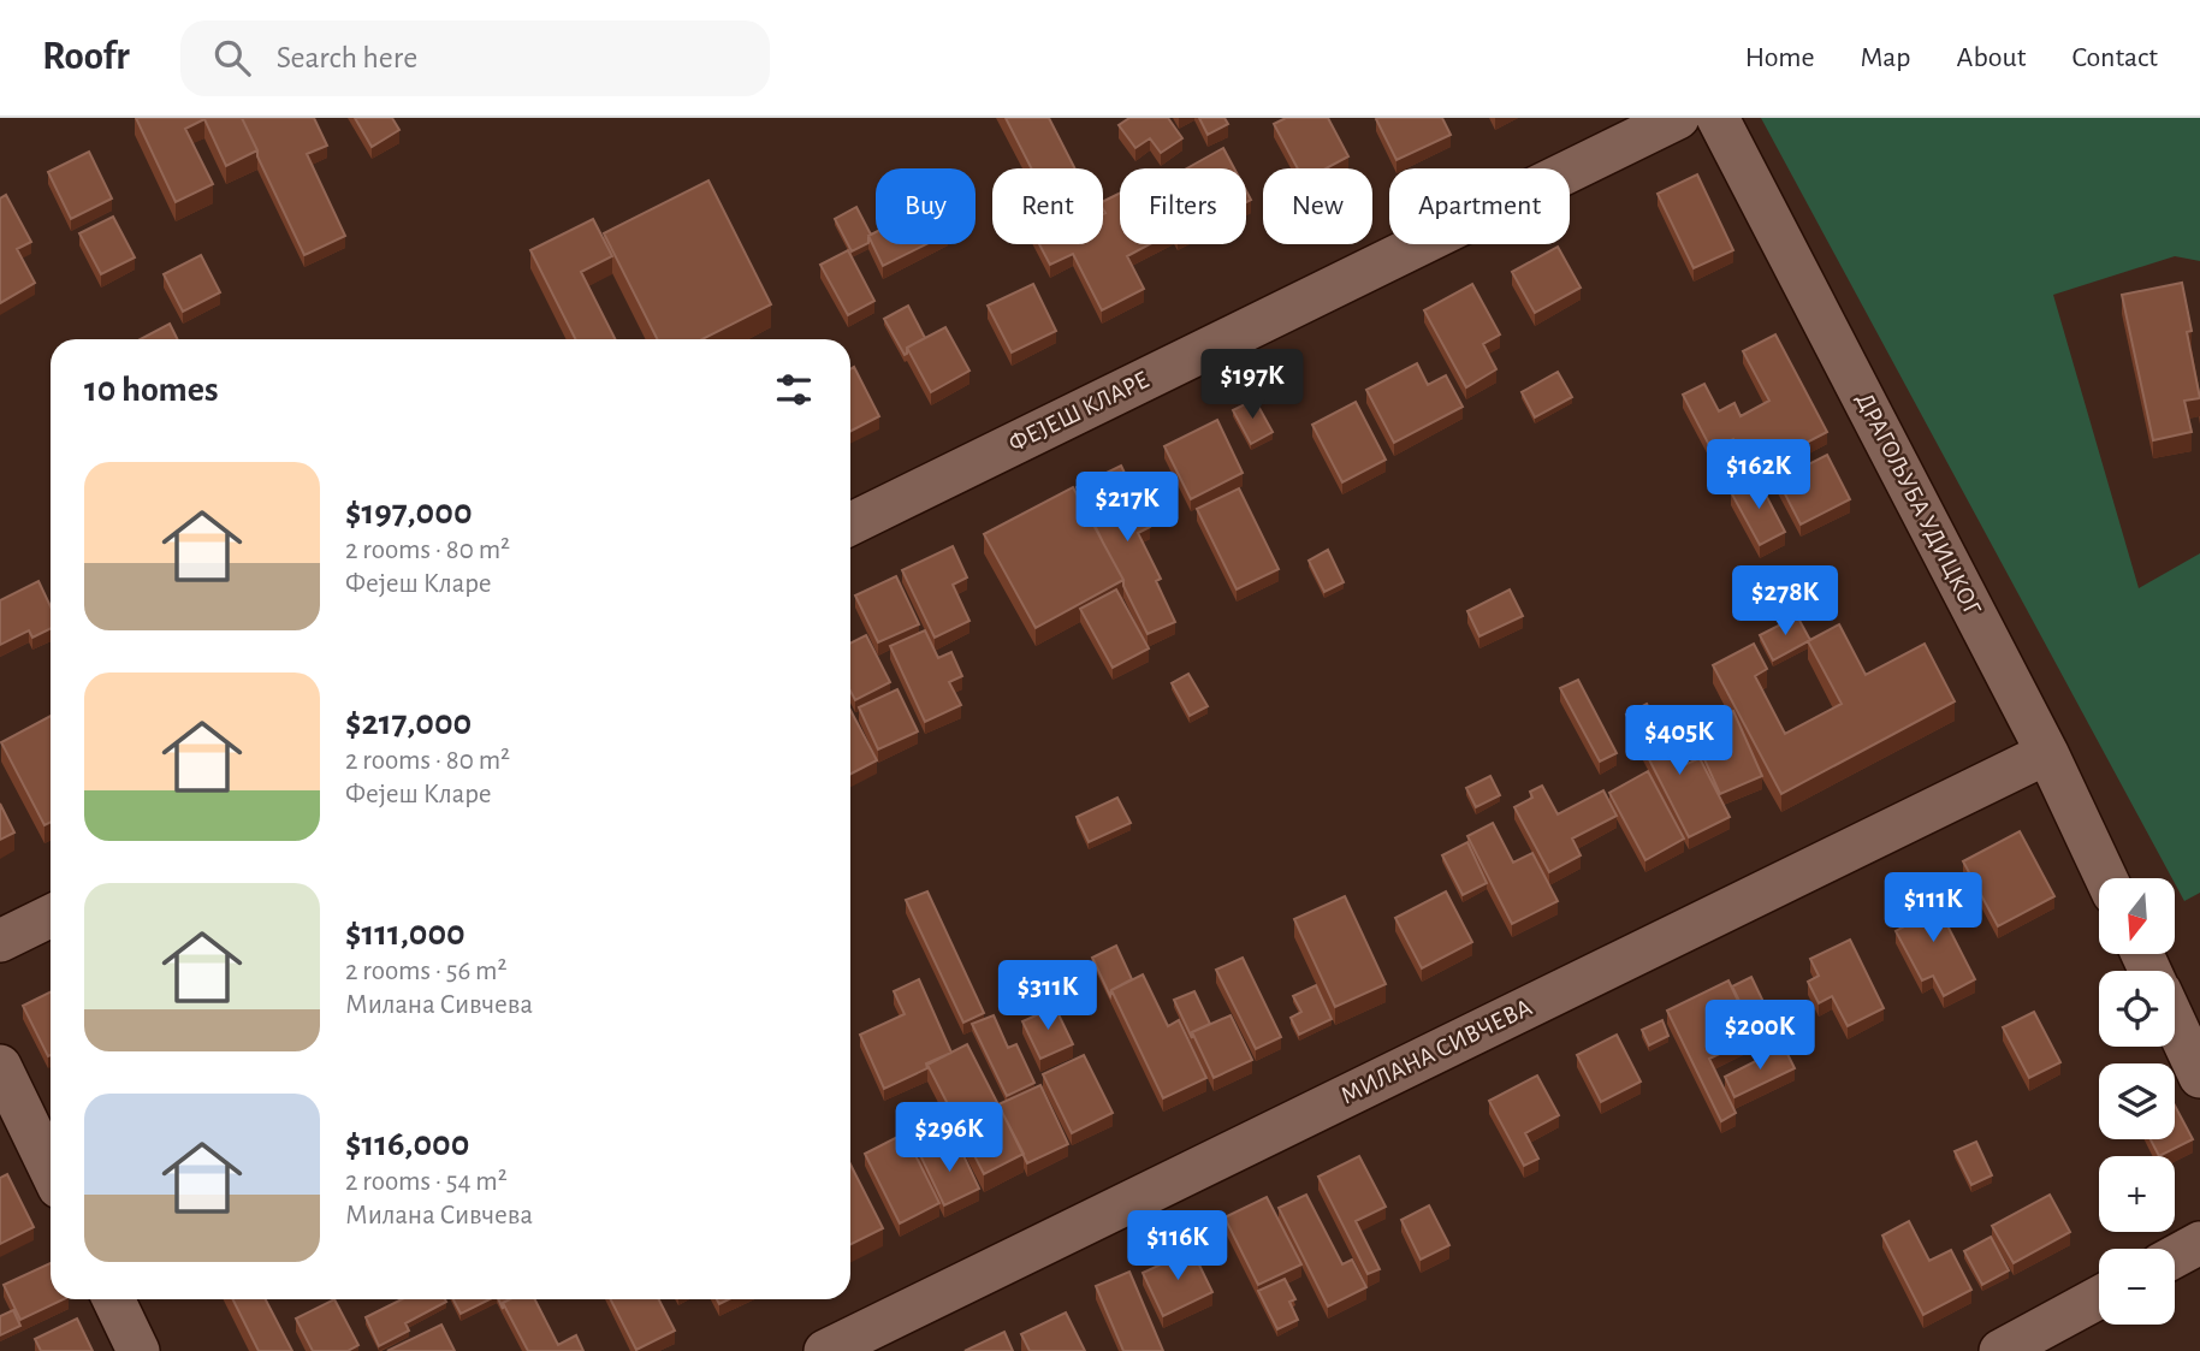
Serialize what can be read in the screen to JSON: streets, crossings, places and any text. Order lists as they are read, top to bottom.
{
  "streets": {
    "street": ["ФЕЈЕШ КЛАРЕ", "ДРАГОЉУБА УДИЦКОГ", "МИЛАНА СИВЧЕВА"]
  },
  "crossings": [
    ["ДРАГОЉУБА УДИЦКОГ", "МИЛАНА СИВЧЕВА"]
  ],
  "north": "bottom",
  "page": {
    "header": "Roofr",
    "search": "Search here",
    "nav": [
      "Home",
      "Map",
      "About",
      "Contact"
    ],
    "chip": [
      "Buy",
      "Rent",
      "Filters",
      "New",
      "Apartment"
    ],
    "heading": "10 homes",
    "price": [
      "$197K",
      "$162K",
      "$217K",
      "$278K",
      "$405K",
      "$111K",
      "$311K",
      "$200K",
      "$296K",
      "$116K"
    ],
    "list": [
      {
        "name": "$197,000",
        "note": "2 rooms · 80 m² · Фејеш Кларе"
      },
      {
        "name": "$217,000",
        "note": "2 rooms · 80 m² · Фејеш Кларе"
      },
      {
        "name": "$111,000",
        "note": "2 rooms · 56 m² · Милана Сивчева"
      },
      {
        "name": "$116,000",
        "note": "2 rooms · 54 m² · Милана Сивчева"
      }
    ],
    "map_buttons": ["+", "−"]
  }
}
